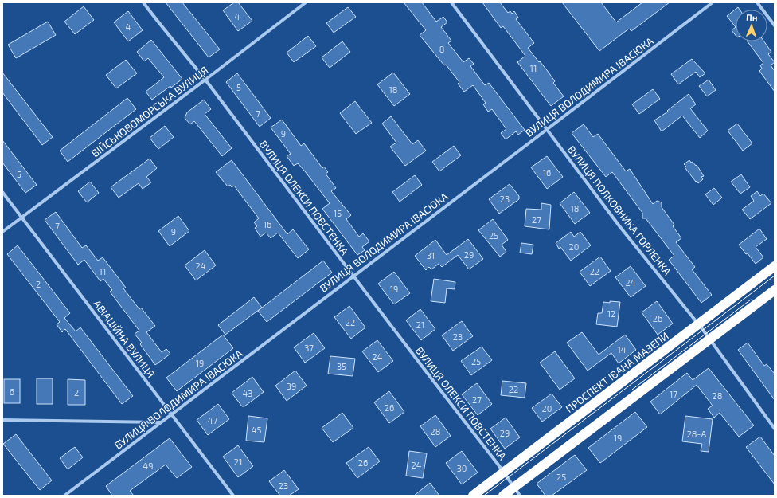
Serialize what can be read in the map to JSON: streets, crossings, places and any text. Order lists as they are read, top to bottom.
{
  "streets": {
    "highway": ["ПРОСПЕКТ ІВАНА МАЗЕПИ"],
    "street": [
      "ВУЛИЦЯ ВОЛОДИМИРА ІВАСЮКА",
      "ВІЙСЬКОВОМОРСЬКА ВУЛИЦЯ",
      "ВУЛИЦЯ ОЛЕКСИ ПОВСТЕНКА",
      "ВУЛИЦЯ ПОЛКОВНИКА ГОРЛЕНКА",
      "АВІАЦІЙНА ВУЛИЦЯ"
    ]
  },
  "crossings": [
    ["ВУЛИЦЯ ВОЛОДИМИРА ІВАСЮКА", "ВУЛИЦЯ ОЛЕКСИ ПОВСТЕНКА"],
    ["ВУЛИЦЯ ВОЛОДИМИРА ІВАСЮКА", "ВУЛИЦЯ ПОЛКОВНИКА ГОРЛЕНКА"],
    ["ВУЛИЦЯ ВОЛОДИМИРА ІВАСЮКА", "АВІАЦІЙНА ВУЛИЦЯ"],
    ["ВІЙСЬКОВОМОРСЬКА ВУЛИЦЯ", "ВУЛИЦЯ ОЛЕКСИ ПОВСТЕНКА"],
    ["ВІЙСЬКОВОМОРСЬКА ВУЛИЦЯ", "АВІАЦІЙНА ВУЛИЦЯ"],
    ["ВУЛИЦЯ ОЛЕКСИ ПОВСТЕНКА", "ПРОСПЕКТ ІВАНА МАЗЕПИ"],
    ["ВУЛИЦЯ ПОЛКОВНИКА ГОРЛЕНКА", "ПРОСПЕКТ ІВАНА МАЗЕПИ"]
  ],
  "house_numbers": [
    "4",
    "4",
    "8",
    "11",
    "5",
    "18",
    "7",
    "9",
    "16",
    "5",
    "23",
    "18",
    "15",
    "27",
    "16",
    "7",
    "9",
    "25",
    "20",
    "29",
    "31",
    "24",
    "11",
    "22",
    "24",
    "2",
    "19",
    "12",
    "26",
    "22",
    "21",
    "23",
    "37",
    "14",
    "24",
    "25",
    "19",
    "35",
    "39",
    "22",
    "6",
    "2",
    "43",
    "17",
    "28",
    "27",
    "26",
    "20",
    "47",
    "45",
    "28",
    "29",
    "28-А",
    "19",
    "21",
    "26",
    "24",
    "49",
    "30",
    "25",
    "23"
  ],
  "north": "top"
}
